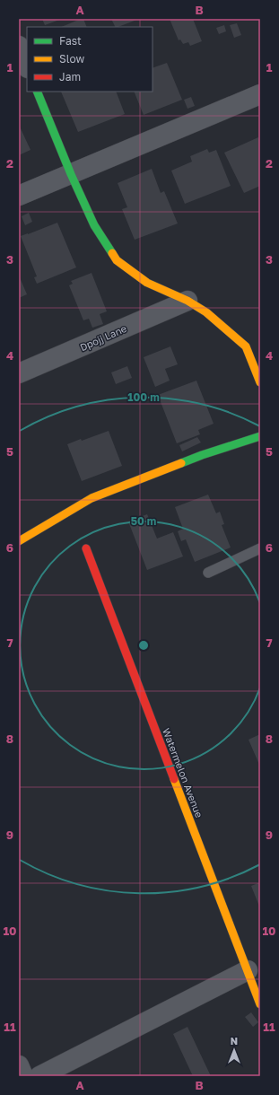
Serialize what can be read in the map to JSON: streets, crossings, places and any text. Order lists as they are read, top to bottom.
{
  "streets": {
    "street": ["Dpojj Lane", "Watermelon Avenue"]
  },
  "legend": ["Fast", "Slow", "Jam"],
  "north": "top",
  "grid": {
    "columns": ["A", "B"],
    "rows": [
      "1",
      "2",
      "3",
      "4",
      "5",
      "6",
      "7",
      "8",
      "9",
      "10",
      "11"
    ]
  },
  "rings": ["100 m", "50 m"]
}
